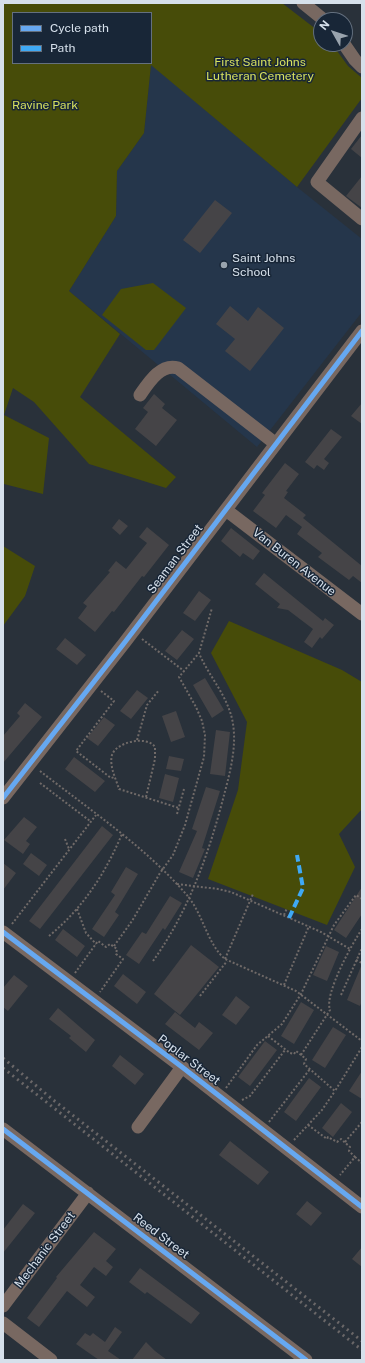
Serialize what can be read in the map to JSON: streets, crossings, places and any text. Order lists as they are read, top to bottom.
{
  "streets": {
    "street": [
      "Seaman Street",
      "Van Buren Avenue",
      "Poplar Street",
      "Reed Street",
      "Mechanic Street"
    ]
  },
  "crossings": [
    ["Seaman Street", "Van Buren Avenue"],
    ["Reed Street", "Mechanic Street"]
  ],
  "parks": ["First Saint Johns Lutheran Cemetery", "Ravine Park"],
  "places": ["Saint Johns School"],
  "legend": ["Cycle path", "Path"],
  "north": "top left"
}
